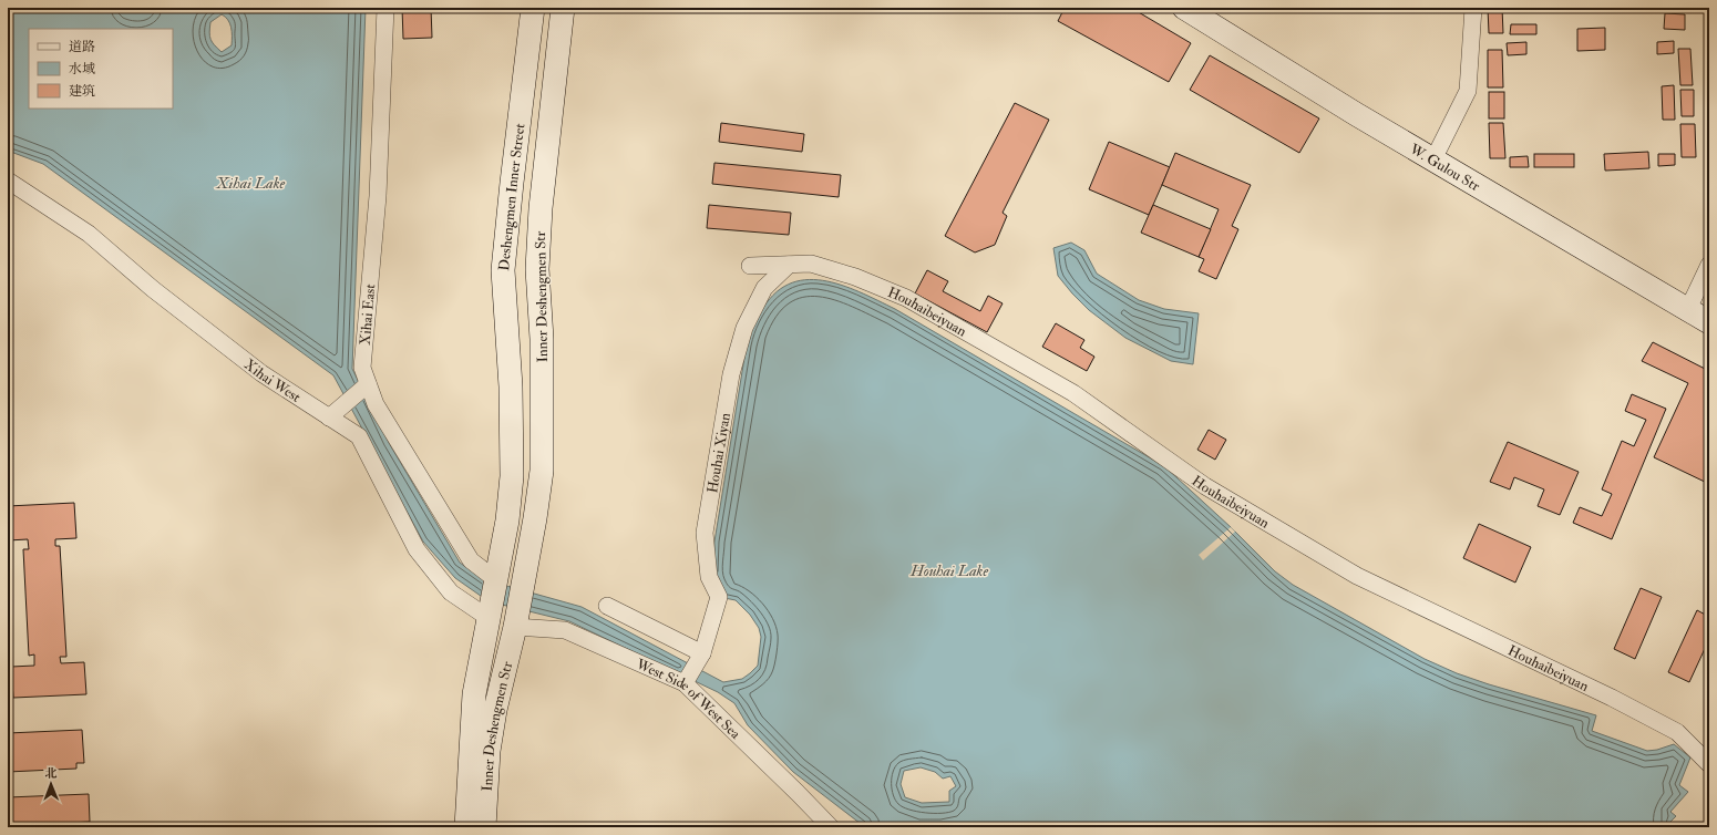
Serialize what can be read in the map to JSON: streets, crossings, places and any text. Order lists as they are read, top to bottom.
{
  "streets": {
    "main road": ["W. Gulou Str", "Deshengmen Inner Street", "Inner Deshengmen Str"],
    "street": [
      "Houhaibeiyuan",
      "Xihai East",
      "Xihai West",
      "Houhai Xiyan",
      "West Side of West Sea"
    ]
  },
  "crossings": [
    ["Deshengmen Inner Street", "Inner Deshengmen Str"],
    ["Deshengmen Inner Street", "Xihai East"],
    ["Inner Deshengmen Str", "Xihai East"],
    ["Inner Deshengmen Str", "Xihai West"],
    ["Inner Deshengmen Str", "West Side of West Sea"],
    ["Houhaibeiyuan", "Houhai Xiyan"],
    ["Xihai West", "West Side of West Sea"],
    ["Houhai Xiyan", "West Side of West Sea"]
  ],
  "water": ["Xihai Lake", "Houhai Lake"],
  "legend": ["道路", "水域", "建筑"],
  "north": "top"
}
